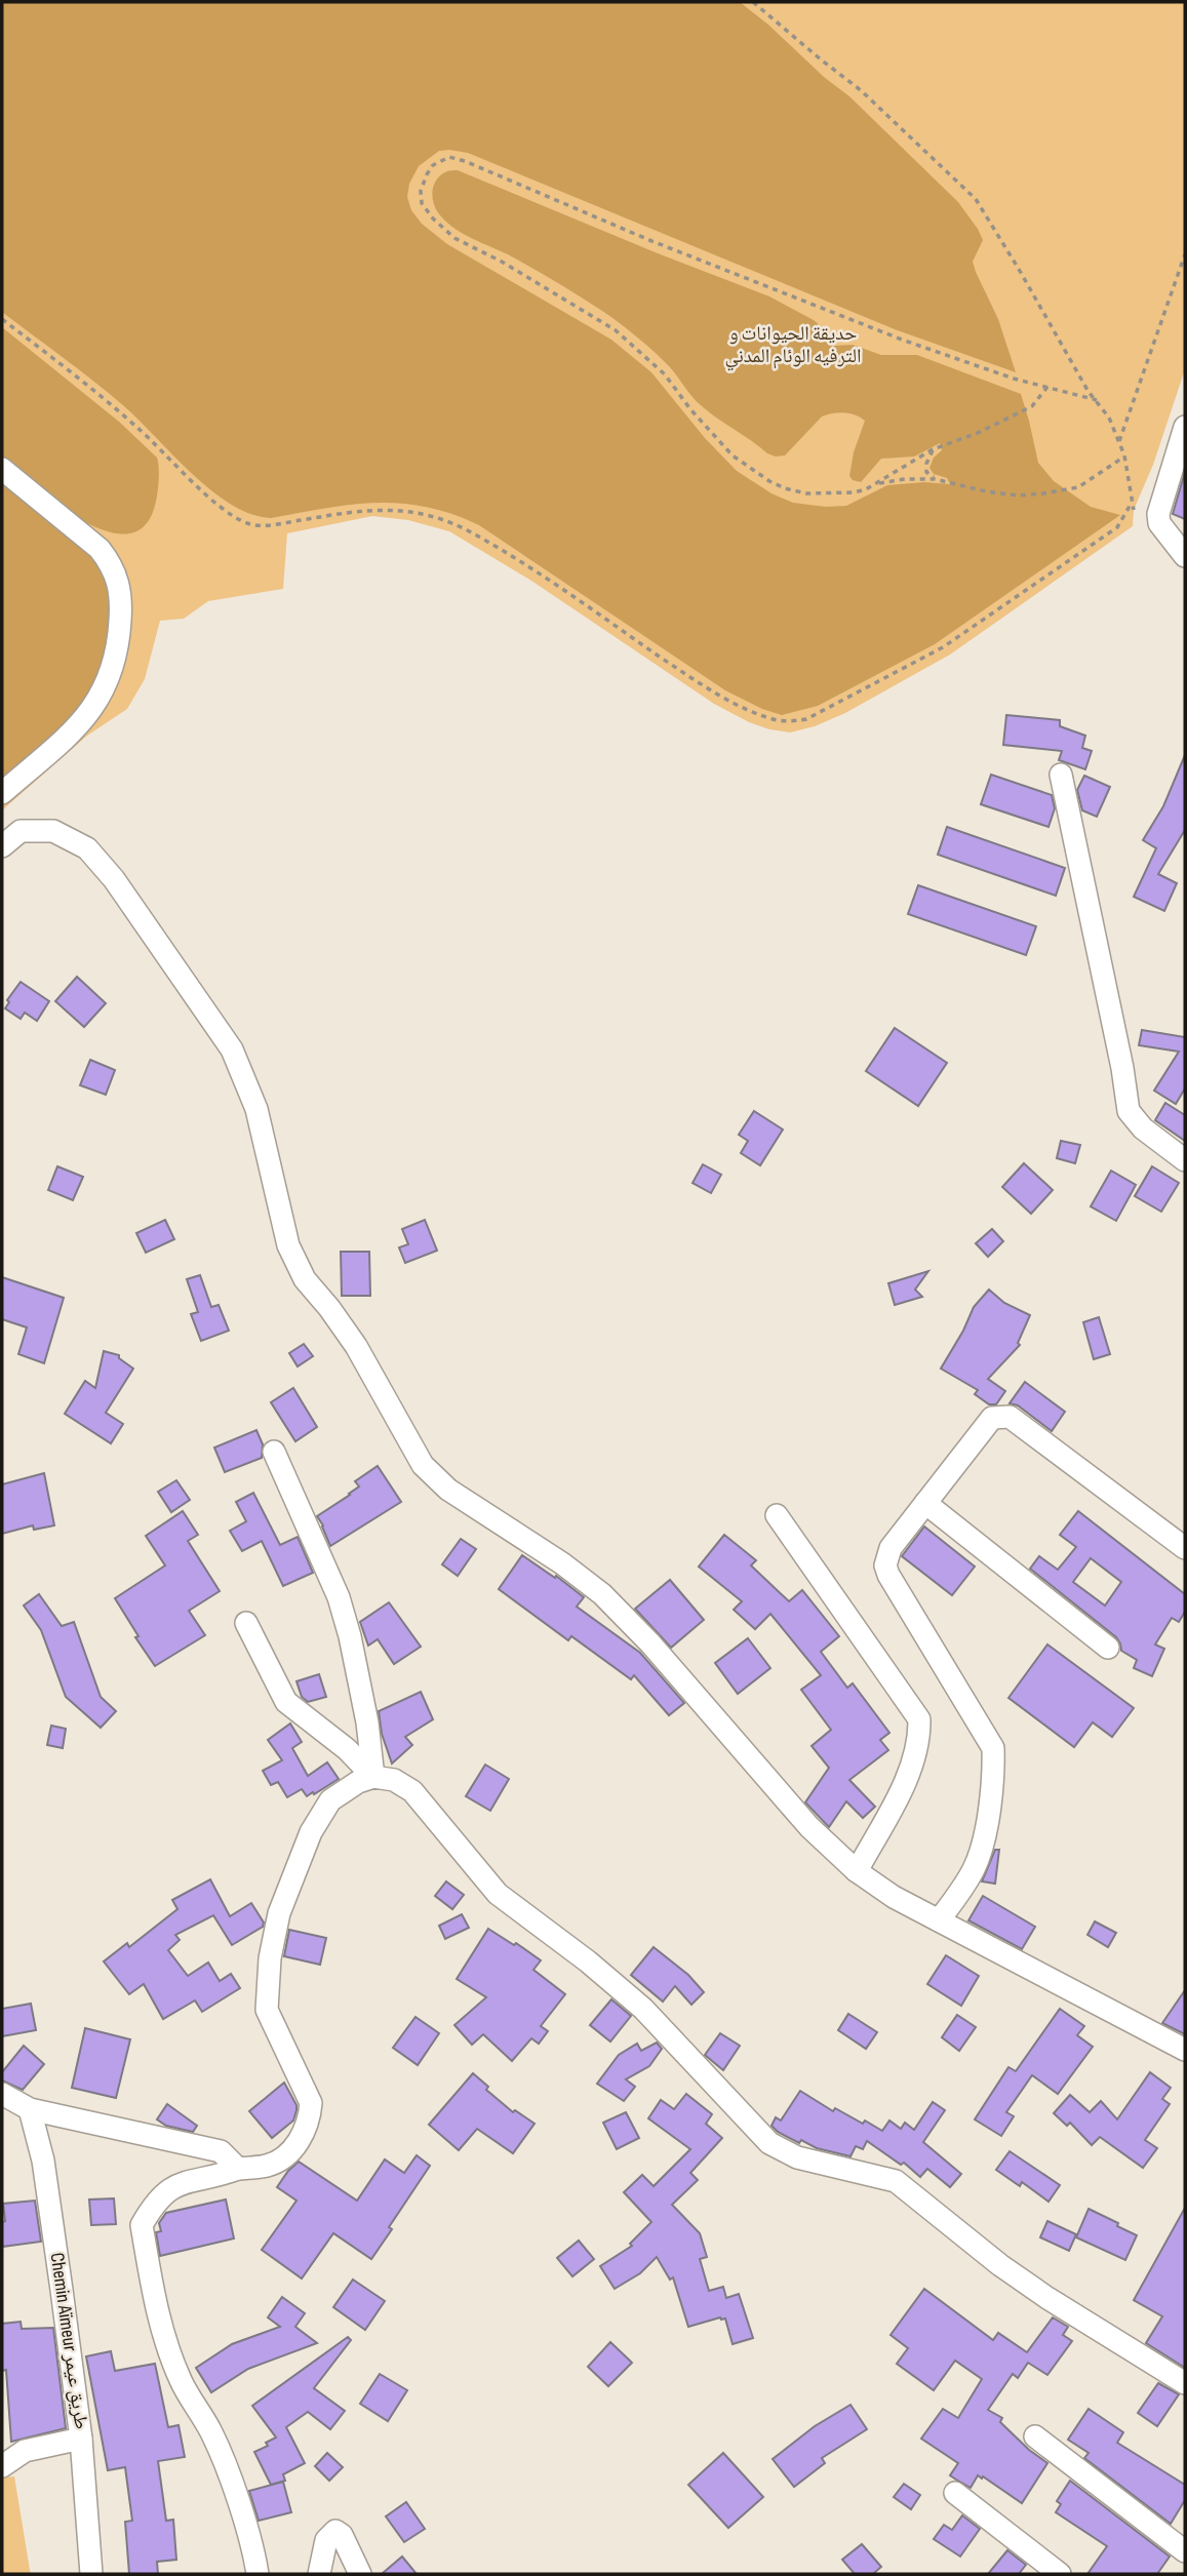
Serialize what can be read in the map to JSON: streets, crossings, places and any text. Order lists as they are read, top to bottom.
{
  "streets": {
    "street": ["Chemin Aïmeur طريق عيمر"]
  },
  "parks": ["حديقة الحيوانات و الترفيه الوئام المدني"]
}
